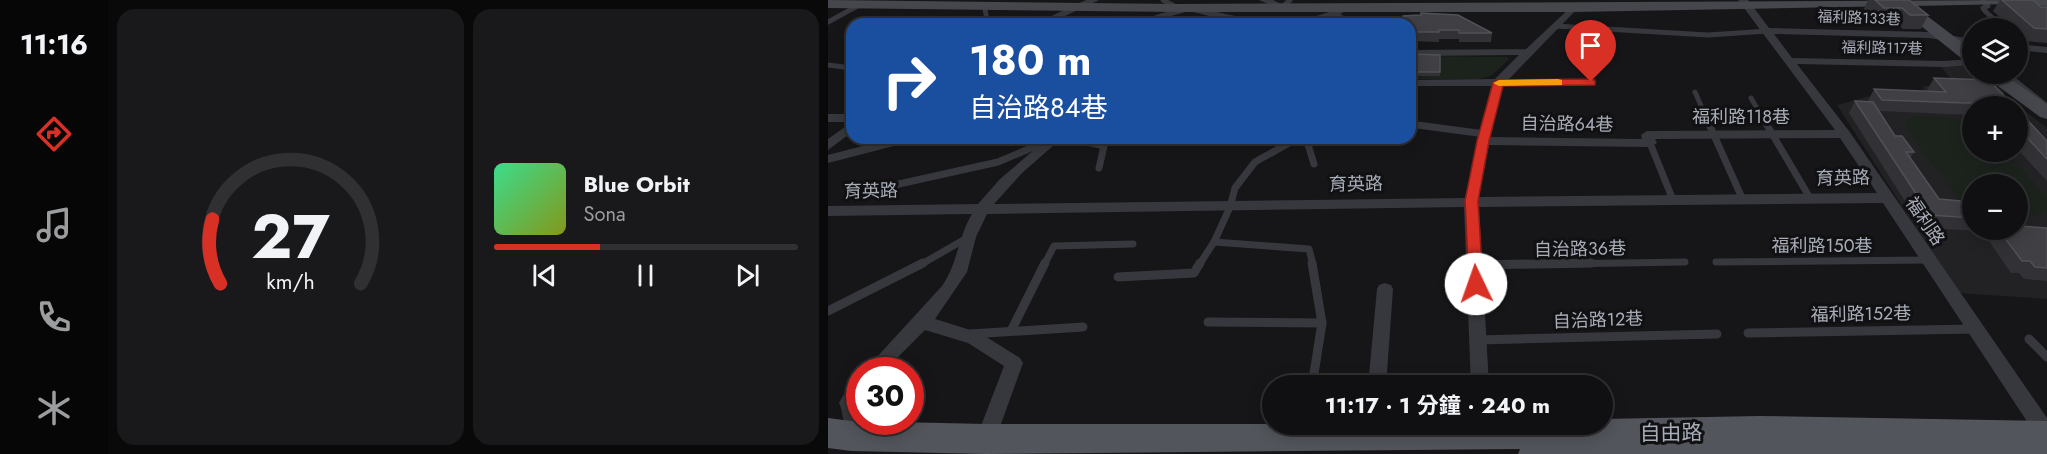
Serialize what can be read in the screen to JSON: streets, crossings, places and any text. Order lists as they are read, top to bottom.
{
  "streets": {
    "main road": ["自由路"],
    "street": [
      "福利路133巷",
      "福利路117巷",
      "福利路118巷",
      "自治路64巷",
      "育英路",
      "福利路"
    ],
    "lane": [
      "福利路150巷",
      "自治路36巷",
      "福利路152巷",
      "自治路12巷"
    ]
  },
  "crossings": [
    ["福利路133巷", "福利路"],
    ["福利路117巷", "福利路"],
    ["福利路118巷", "自治路64巷"],
    ["福利路118巷", "福利路"],
    ["育英路", "福利路"],
    ["福利路", "福利路150巷"],
    ["福利路", "福利路152巷"],
    ["福利路", "自由路"]
  ],
  "page": {
    "tabs": "11:16",
    "map_buttons": ["+", "−"],
    "turn": ["180 m", "自治路84巷"],
    "song": ["Blue Orbit", "Sona"],
    "limit": "30",
    "trip": "11:17 · 1 分鐘 · 240 m",
    "gauge": ["27", "km/h"]
  }
}
